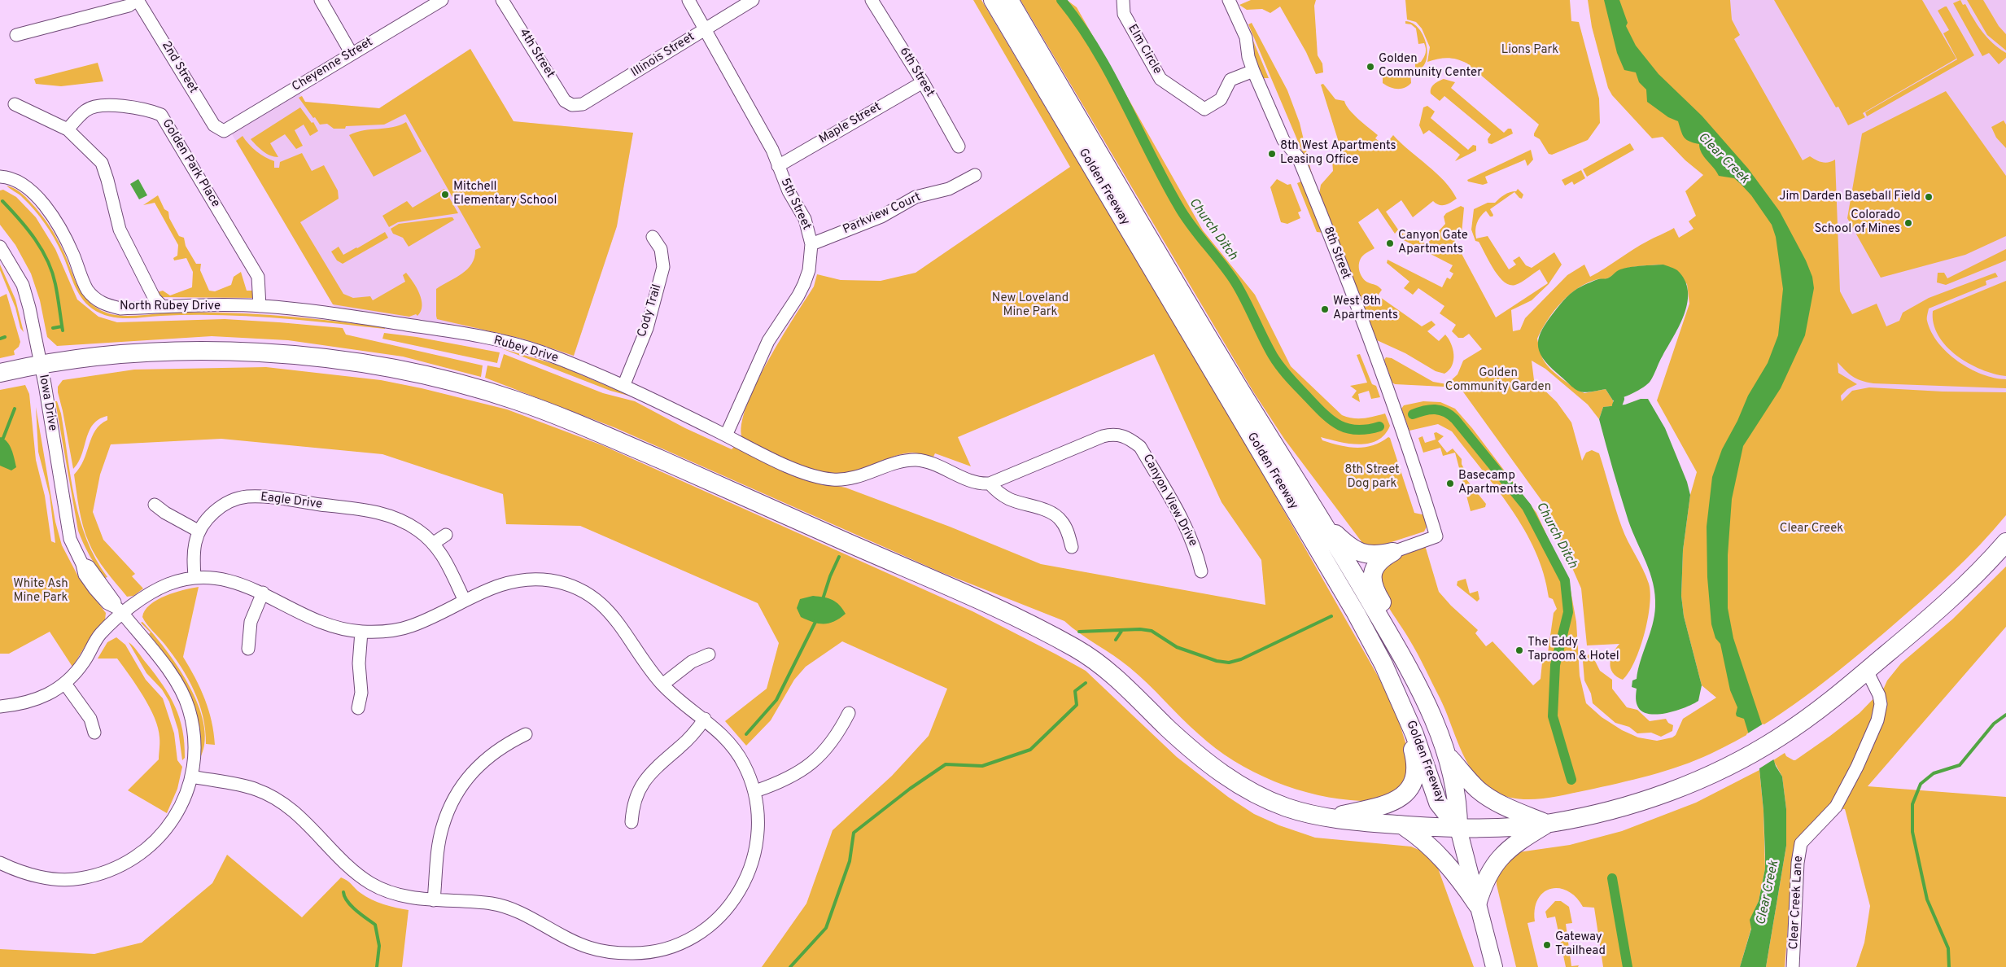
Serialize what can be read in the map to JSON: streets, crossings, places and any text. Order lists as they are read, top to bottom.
{
  "streets": {
    "highway": ["Golden Freeway"],
    "street": [
      "Elm Circle",
      "4th Street",
      "Illinois Street",
      "Cheyenne Street",
      "2nd Street",
      "6th Street",
      "Maple Street",
      "Golden Park Place",
      "5th Street",
      "Parkview Court",
      "8th Street",
      "North Rubey Drive",
      "Cody Trail",
      "Rubey Drive",
      "Iowa Drive",
      "Canyon View Drive",
      "Eagle Drive",
      "Clear Creek Lane"
    ]
  },
  "crossings": [
    ["Elm Circle", "8th Street"],
    ["4th Street", "Illinois Street"],
    ["Illinois Street", "5th Street"],
    ["Cheyenne Street", "2nd Street"],
    ["6th Street", "Maple Street"],
    ["Maple Street", "5th Street"],
    ["Golden Park Place", "North Rubey Drive"],
    ["5th Street", "Parkview Court"],
    ["5th Street", "Rubey Drive"],
    ["North Rubey Drive", "Rubey Drive"],
    ["Cody Trail", "Rubey Drive"],
    ["Rubey Drive", "Canyon View Drive"]
  ],
  "water": ["Clear Creek", "Church Ditch"],
  "parks": [
    "Lions Park",
    "New Loveland Mine Park",
    "Golden Community Garden",
    "8th Street Dog park",
    "Clear Creek",
    "White Ash Mine Park"
  ],
  "places": [
    "Golden Community Center",
    "8th West Apartments Leasing Office",
    "Mitchell Elementary School",
    "Jim Darden Baseball Field",
    "Colorado School of Mines",
    "Canyon Gate Apartments",
    "West 8th Apartments",
    "Basecamp Apartments",
    "The Eddy Taproom & Hotel",
    "Gateway Trailhead"
  ]
}
